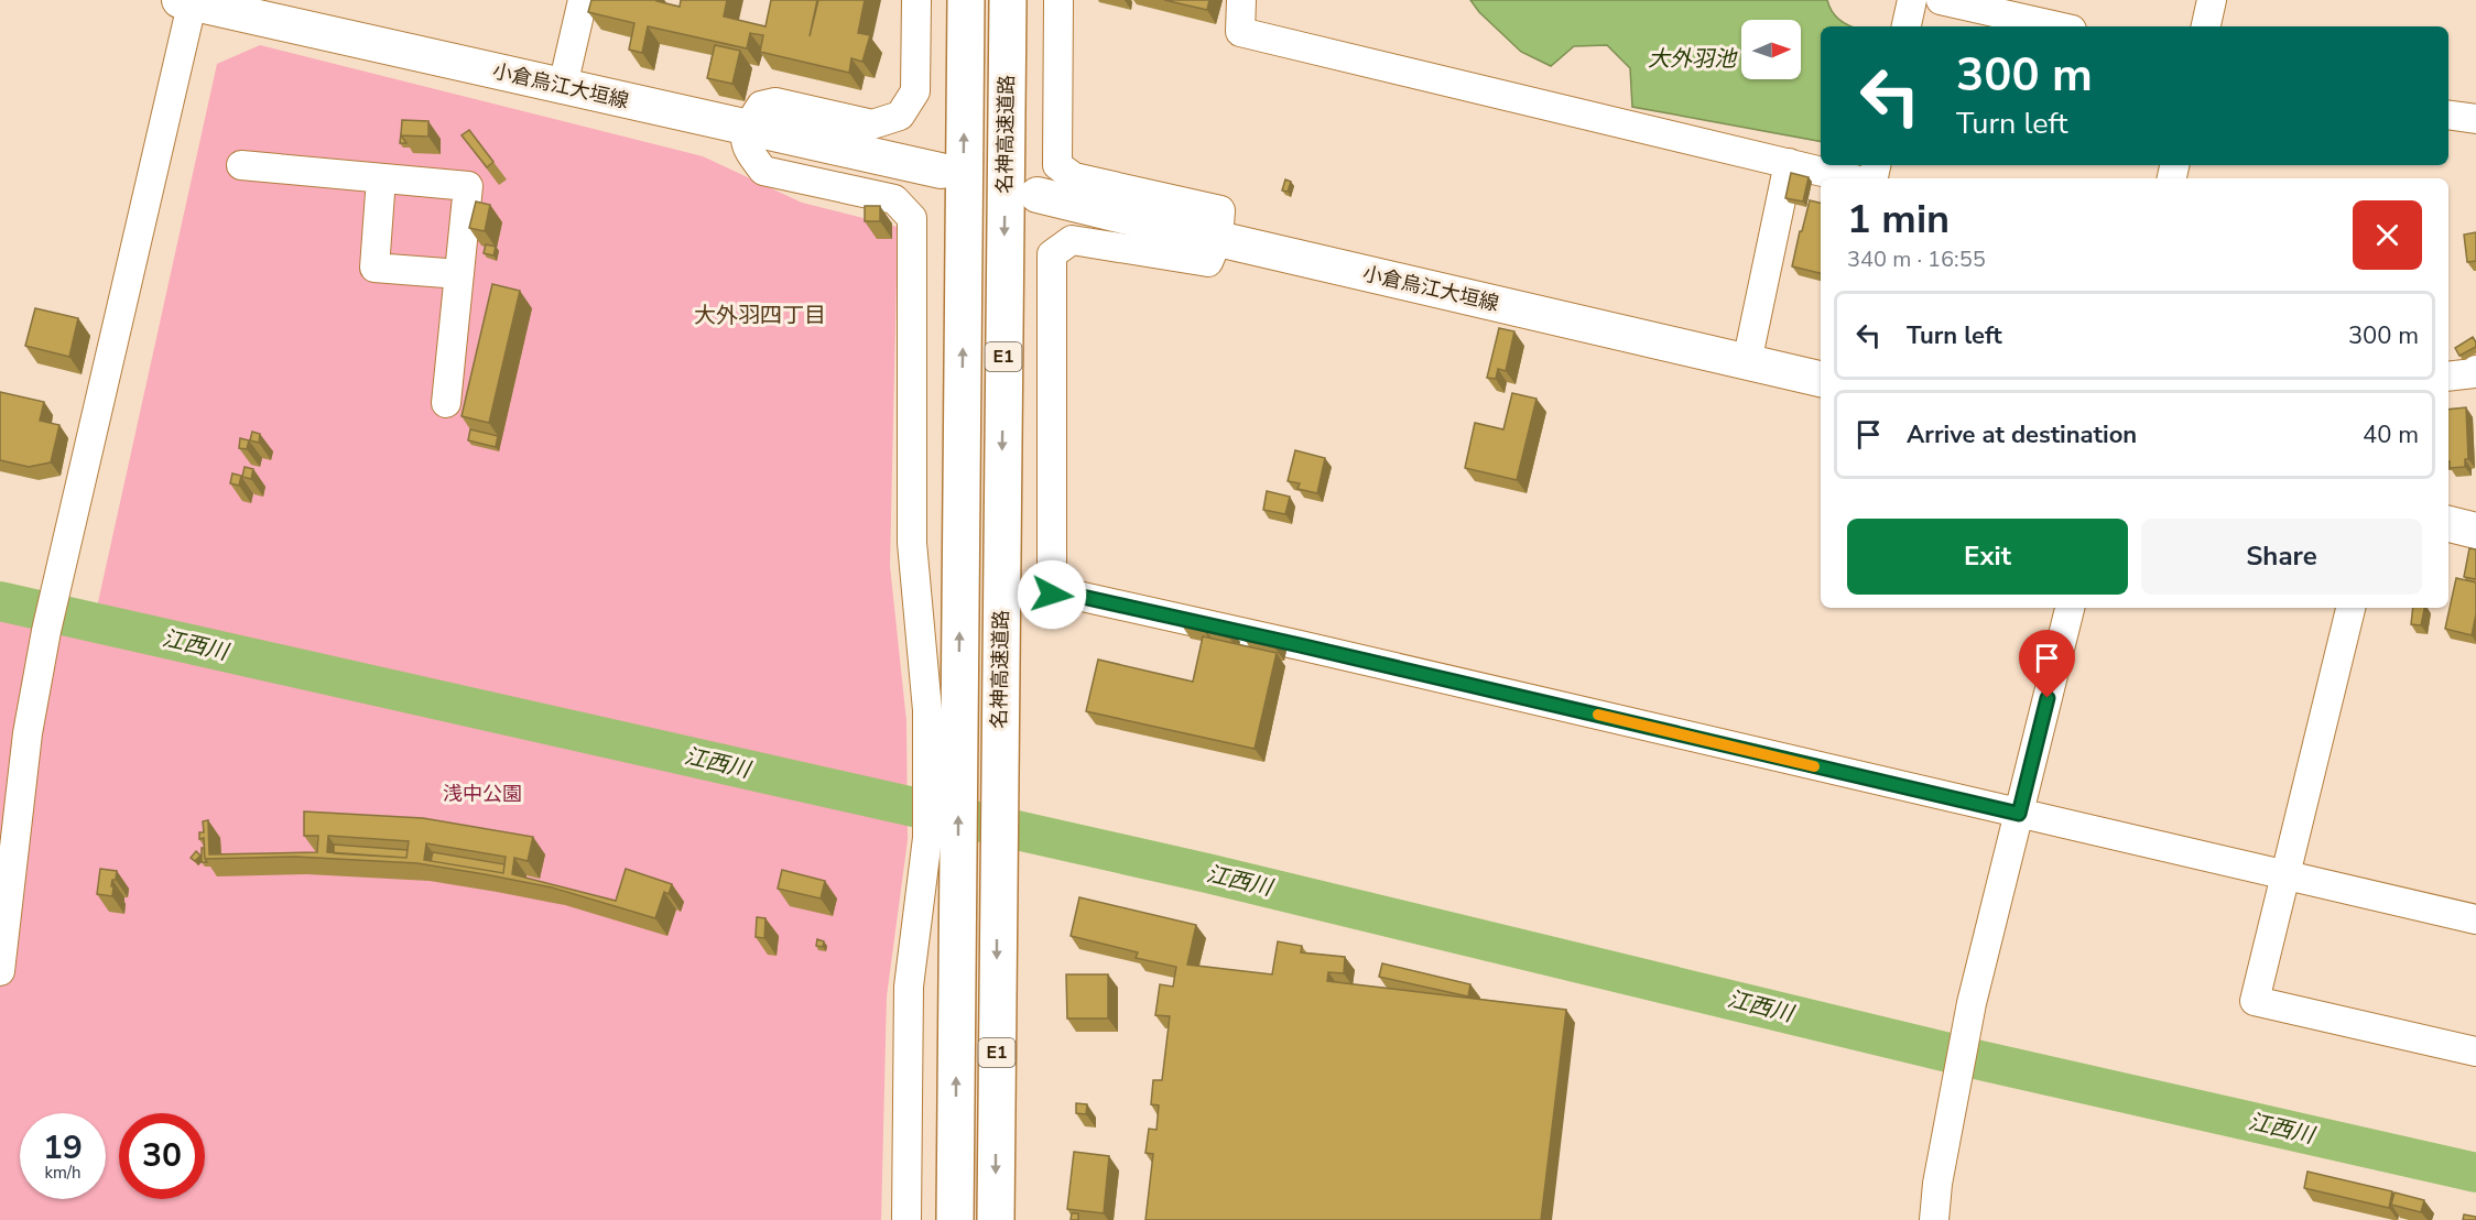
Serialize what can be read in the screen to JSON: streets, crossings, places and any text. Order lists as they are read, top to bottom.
{
  "streets": {
    "highway": ["名神高速道路", "E1"],
    "main road": ["小倉烏江大垣線"]
  },
  "districts": ["大外羽四丁目"],
  "water": ["大外羽池", "江西川"],
  "parks": ["浅中公園"],
  "north": "right",
  "page": {
    "turn": ["300 m", "Turn left"],
    "heading": ["1 min", "340 m · 16:55"],
    "list": [
      {
        "name": "Turn left",
        "value": "300 m"
      },
      {
        "name": "Arrive at destination",
        "value": "40 m"
      }
    ],
    "buttons": ["Exit", "Share"],
    "speed": "19 km/h",
    "limit": "30"
  }
}
